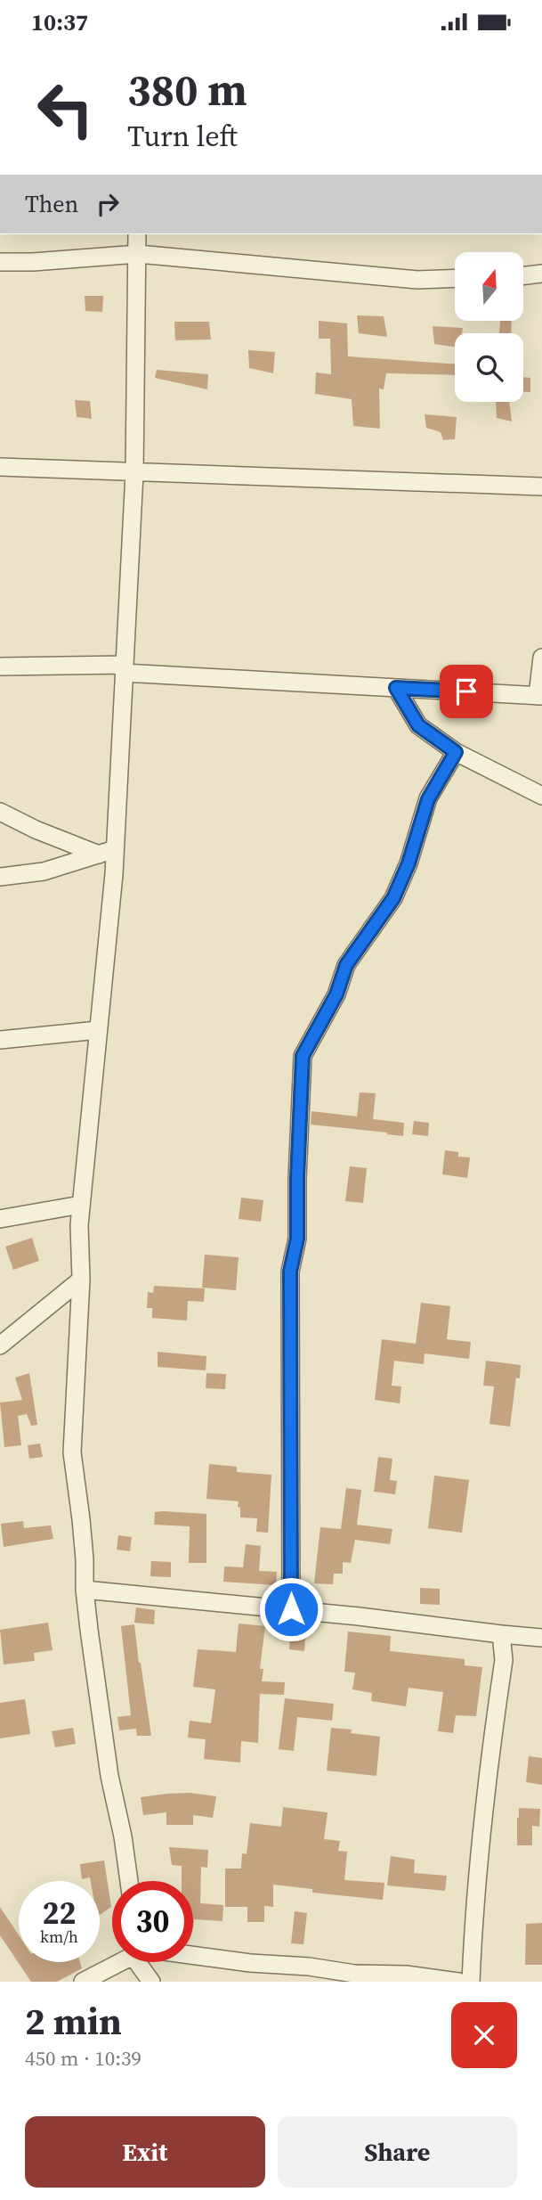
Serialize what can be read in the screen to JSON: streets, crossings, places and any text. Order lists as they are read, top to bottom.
{
  "north": "top",
  "page": {
    "status": "10:37",
    "turn": ["380 m", "Turn left"],
    "then": "Then",
    "speed": "22 km/h",
    "limit": "30",
    "heading": ["2 min", "450 m · 10:39"],
    "buttons": ["Exit", "Share"]
  }
}
